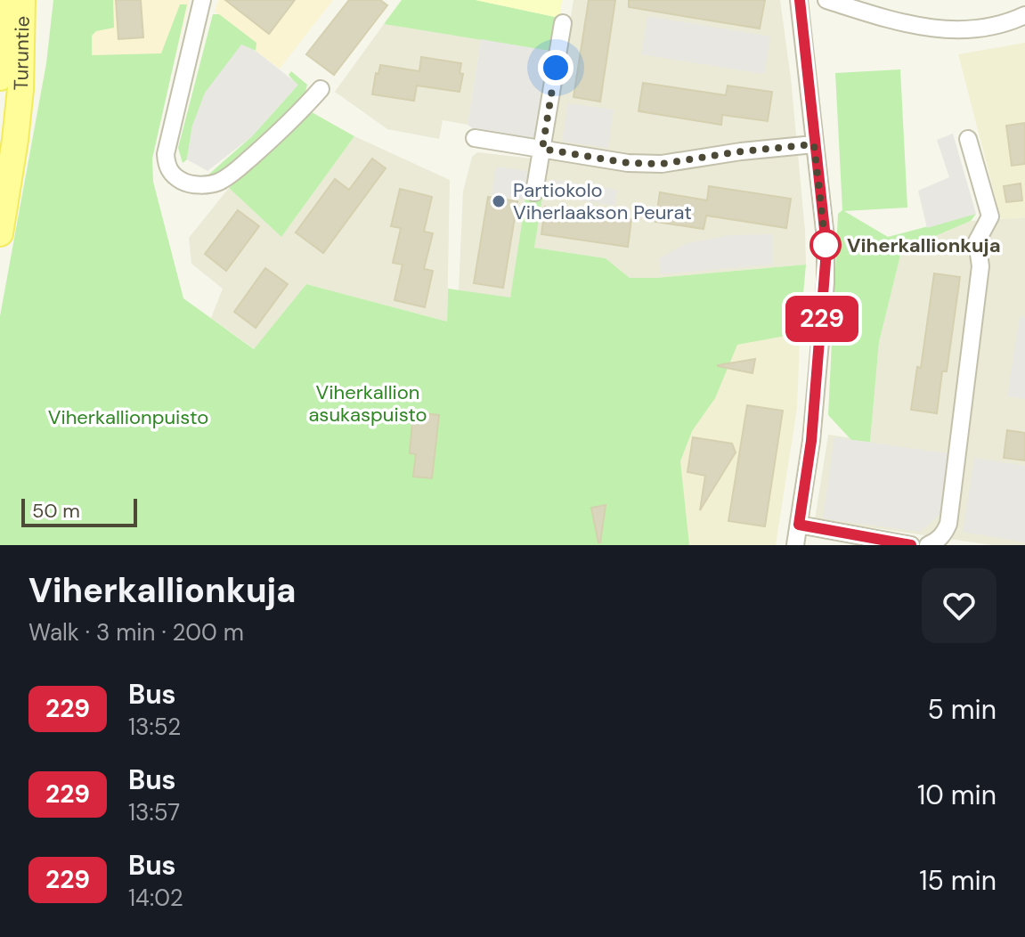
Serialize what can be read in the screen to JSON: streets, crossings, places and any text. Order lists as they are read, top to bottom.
{
  "streets": {
    "main road": ["Turuntie"]
  },
  "parks": ["Viherkallion asukaspuisto", "Viherkallionpuisto"],
  "places": ["Partiokolo Viherlaakson Peurat", "Viherkallionkuja"],
  "lines": ["bus line 229"],
  "scale_bar": "50 m",
  "page": {
    "on_map": "229",
    "scale": "50 m",
    "heading": ["Viherkallionkuja", "Walk · 3 min · 200 m"],
    "list": [
      {
        "mark": "229",
        "name": "Bus",
        "note": "13:52",
        "value": "5 min"
      },
      {
        "mark": "229",
        "name": "Bus",
        "note": "13:57",
        "value": "10 min"
      },
      {
        "mark": "229",
        "name": "Bus",
        "note": "14:02",
        "value": "15 min"
      }
    ]
  }
}
